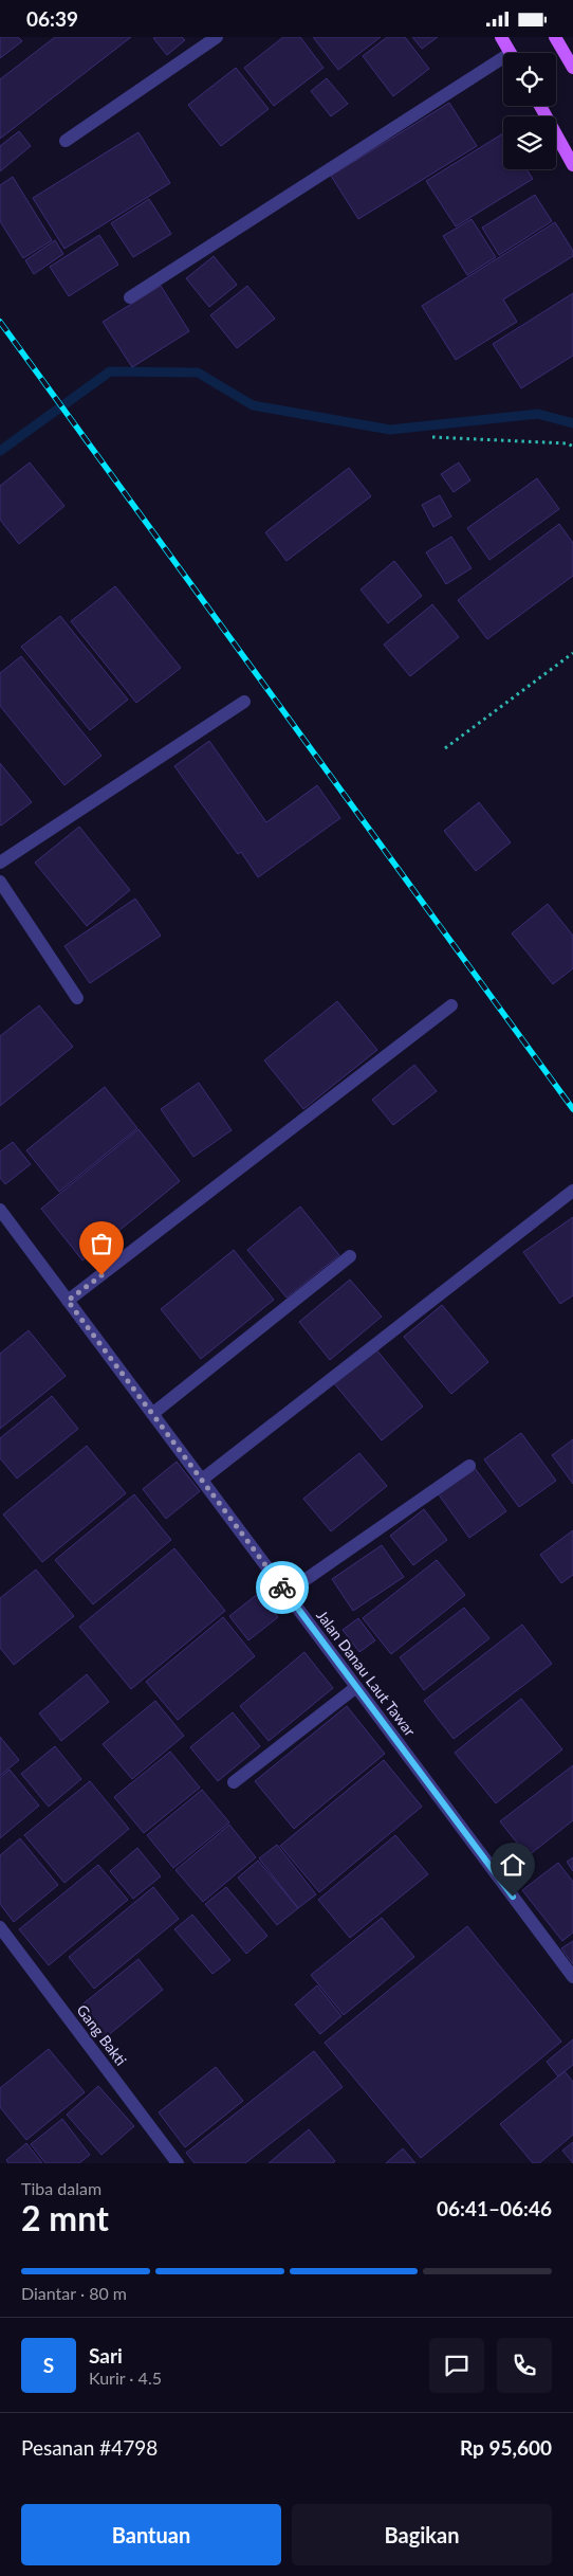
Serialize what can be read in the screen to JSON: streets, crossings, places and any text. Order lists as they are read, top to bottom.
{
  "streets": {
    "street": ["Jalan Danau Laut Tawar", "Gang Bakti"]
  },
  "page": {
    "status": "06:39",
    "heading": ["2 mnt", "Tiba dalam", "06:41–06:46"],
    "panel": [
      "Sari",
      "Kurir · 4.5",
      "Pesanan #4798",
      "Rp 95,600"
    ],
    "bar": "Diantar · 80 m",
    "round": "S",
    "buttons": ["Bantuan", "Bagikan"]
  }
}
